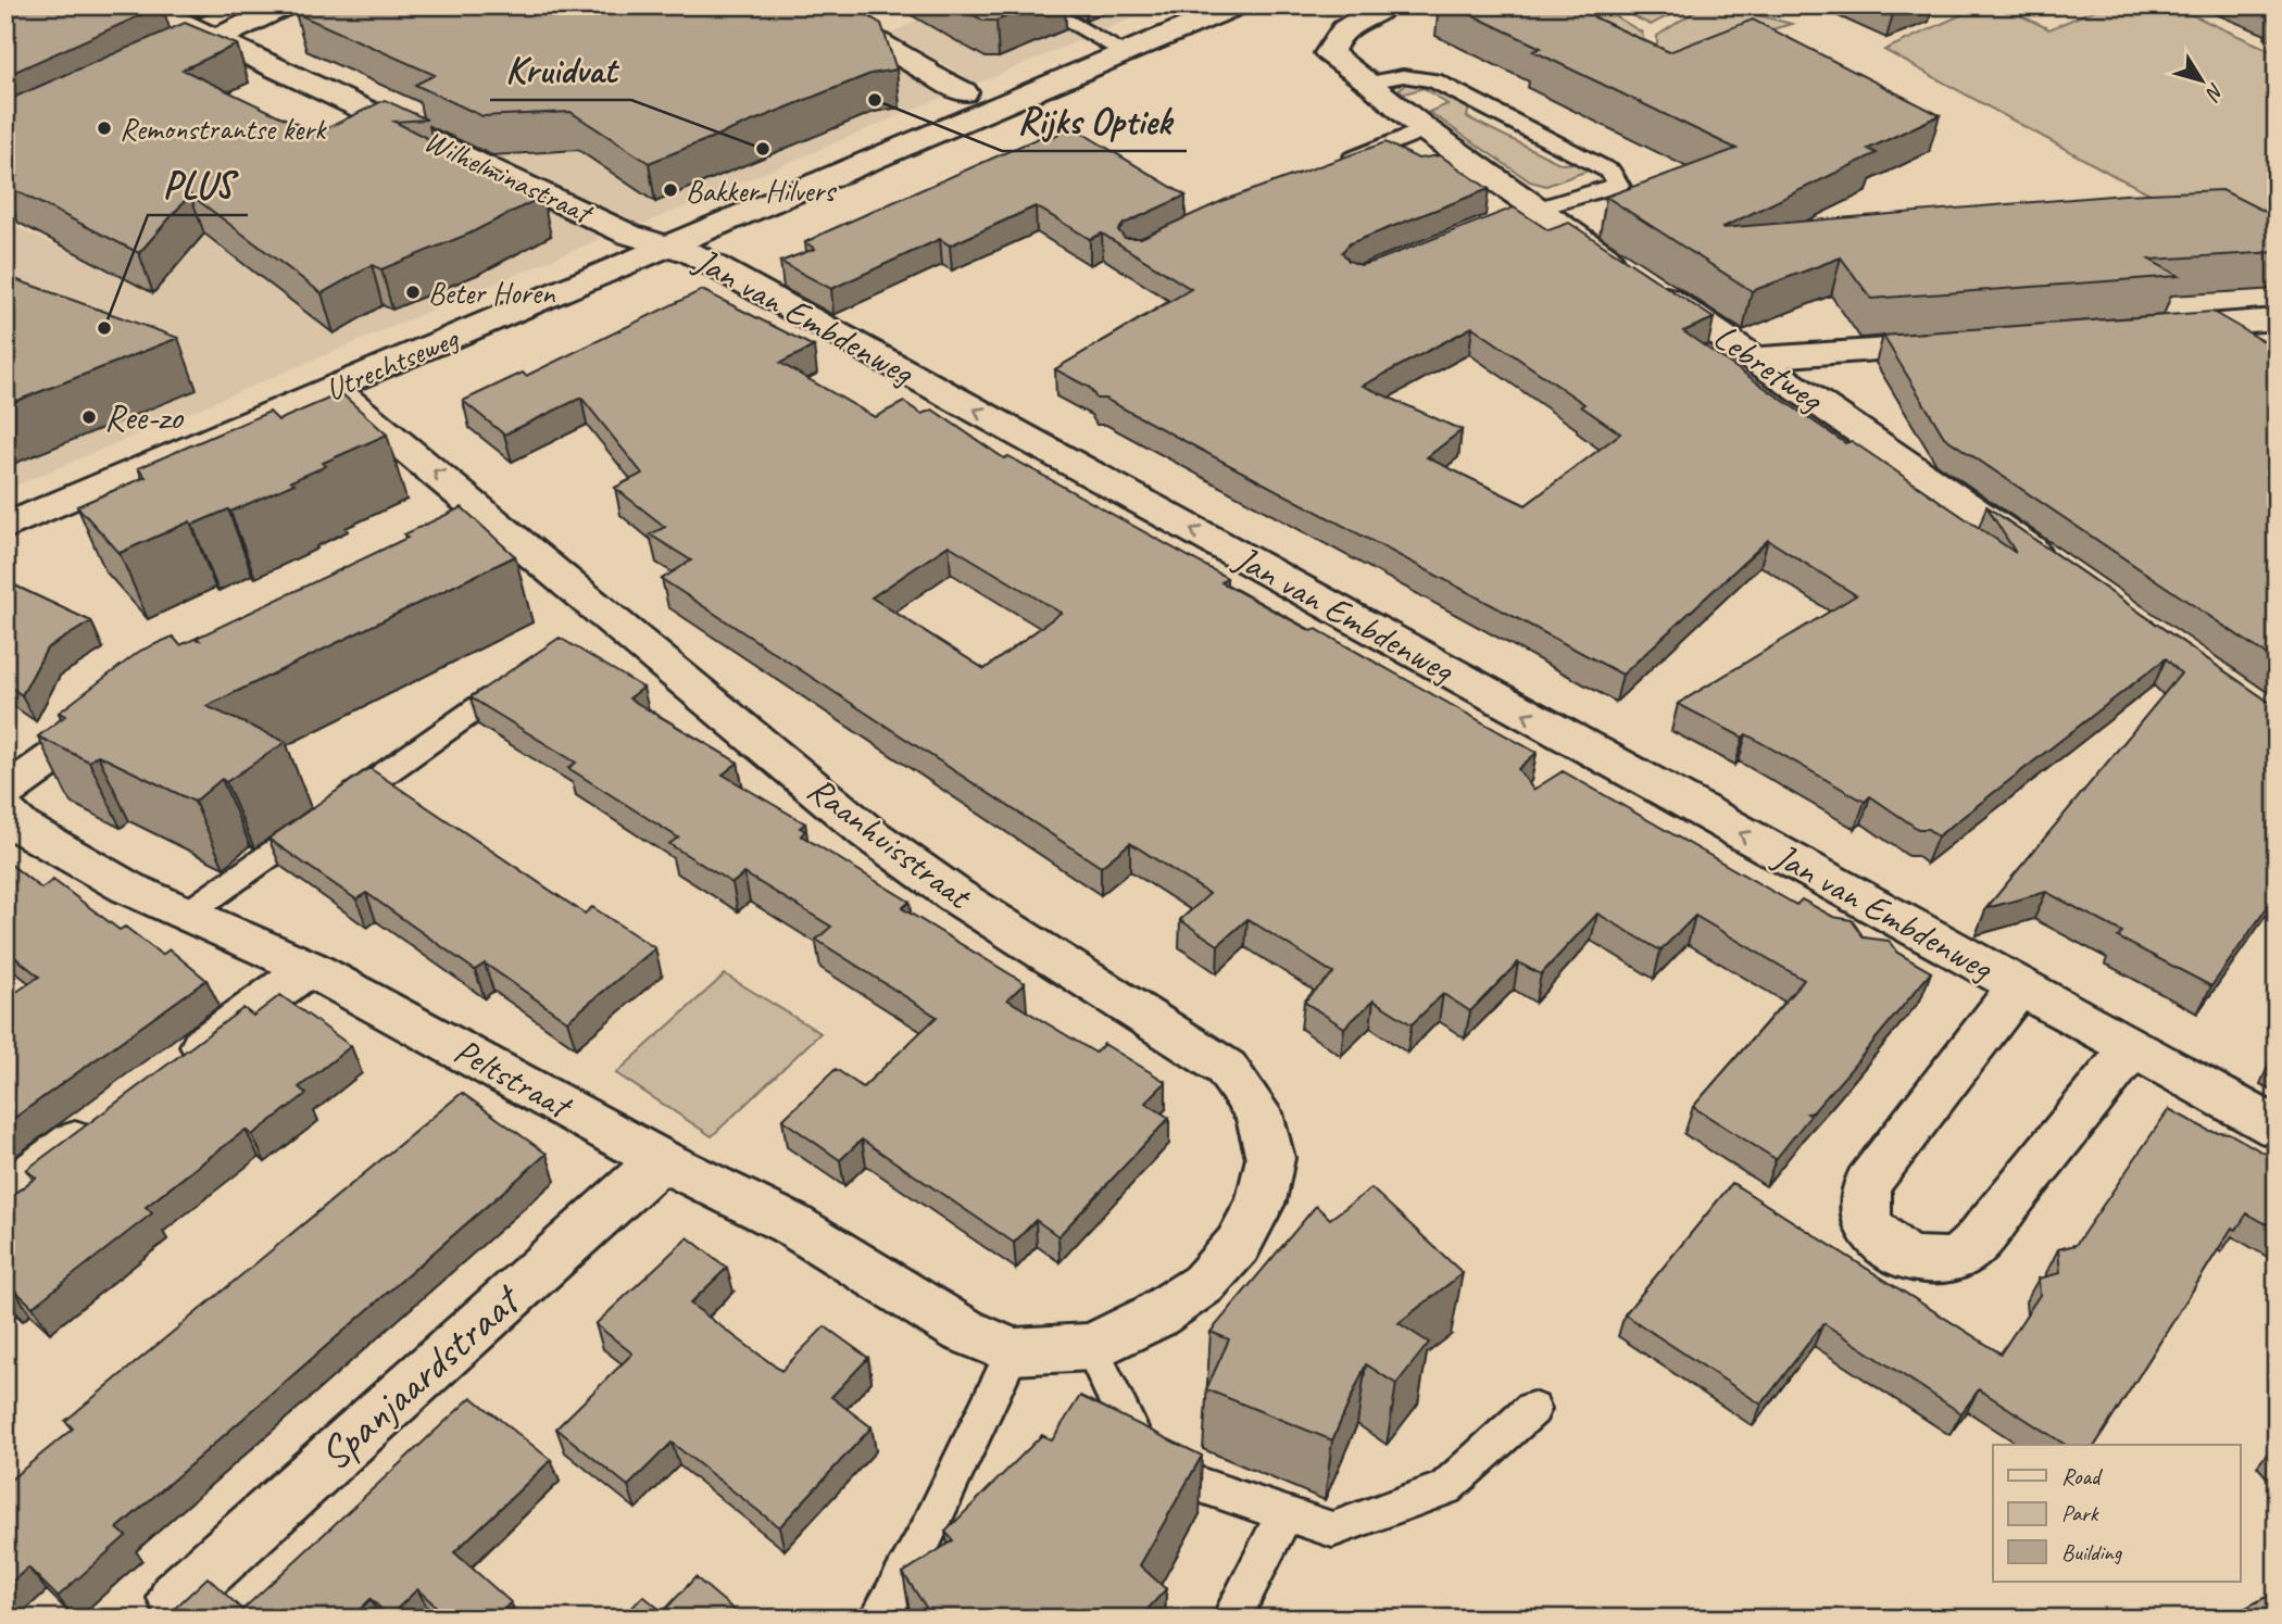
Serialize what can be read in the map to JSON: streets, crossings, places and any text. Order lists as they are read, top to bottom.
{
  "streets": {
    "street": [
      "Wilhelminastraat",
      "Jan van Embdenweg",
      "Utrechtseweg",
      "Lebretweg",
      "Raanhuisstraat",
      "Peltstraat",
      "Spanjaardstraat"
    ]
  },
  "crossings": [
    ["Wilhelminastraat", "Jan van Embdenweg"],
    ["Wilhelminastraat", "Utrechtseweg"],
    ["Jan van Embdenweg", "Utrechtseweg"],
    ["Utrechtseweg", "Raanhuisstraat"],
    ["Peltstraat", "Spanjaardstraat"]
  ],
  "one_way": ["Jan van Embdenweg"],
  "places": [
    "Rijks Optiek",
    "Remonstrantse kerk",
    "Kruidvat",
    "Bakker Hilvers",
    "Beter Horen",
    "PLUS",
    "Ree-zo"
  ],
  "legend": ["Road", "Park", "Building"],
  "north": "bottom right"
}
